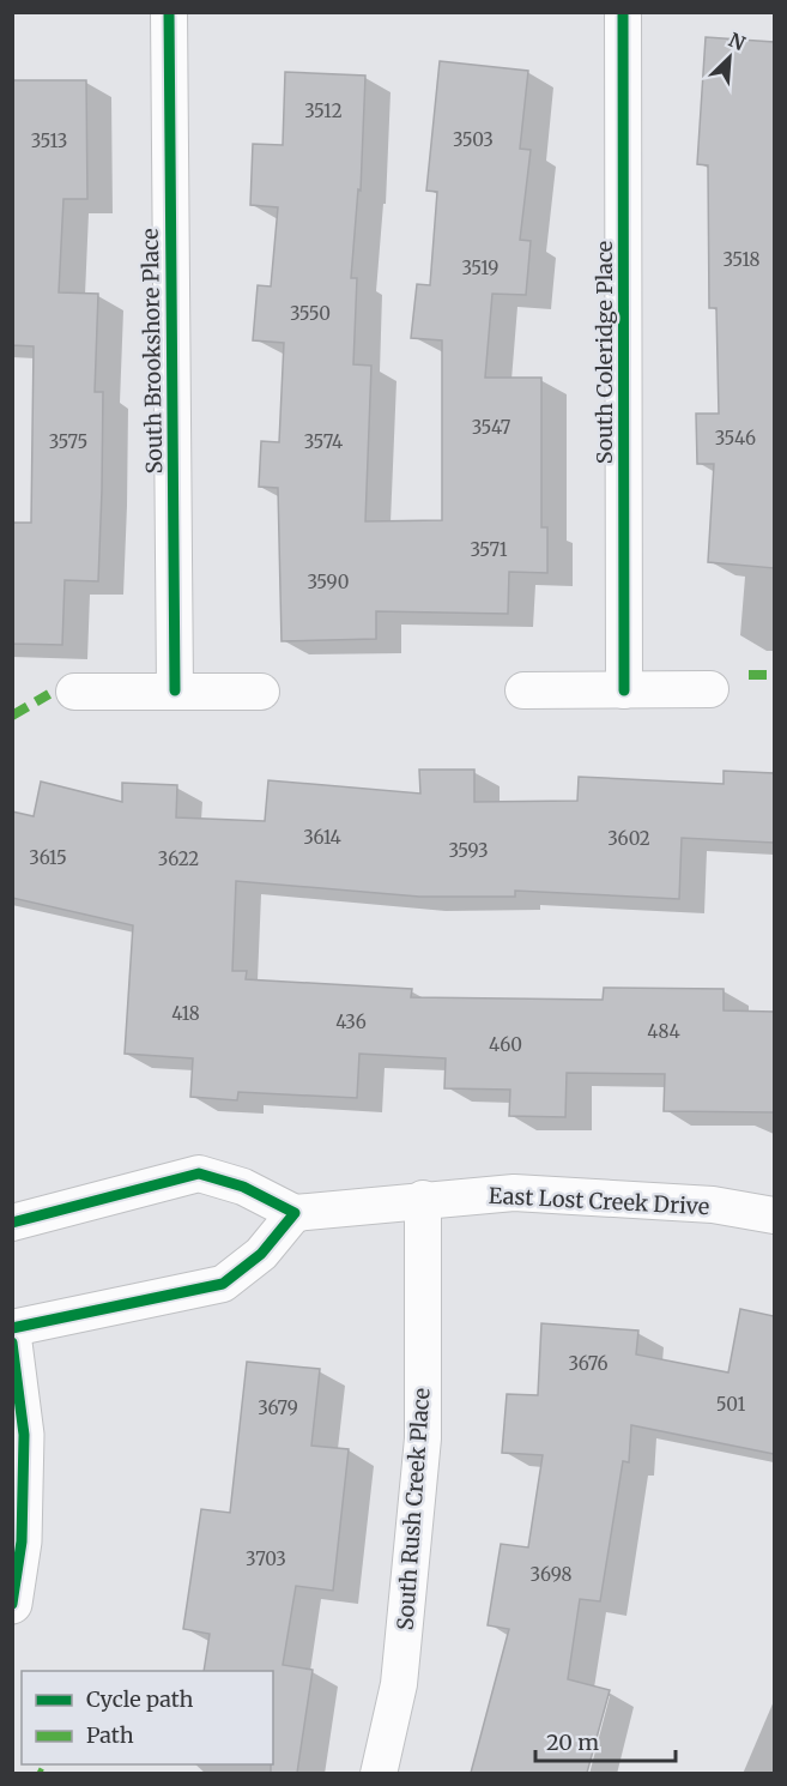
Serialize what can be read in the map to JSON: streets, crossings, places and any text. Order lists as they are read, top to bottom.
{
  "streets": {
    "street": [
      "South Brookshore Place",
      "South Coleridge Place",
      "East Lost Creek Drive",
      "South Rush Creek Place"
    ]
  },
  "crossings": [
    ["East Lost Creek Drive", "South Rush Creek Place"]
  ],
  "house_numbers": [
    "3512",
    "3503",
    "3513",
    "3518",
    "3519",
    "3550",
    "3547",
    "3546",
    "3575",
    "3574",
    "3571",
    "3590",
    "3614",
    "3602",
    "3593",
    "3615",
    "3622",
    "418",
    "436",
    "484",
    "460",
    "3676",
    "501",
    "3679",
    "3703",
    "3698"
  ],
  "legend": ["Cycle path", "Path"],
  "scale_bar": "20 m",
  "north": "top right"
}
